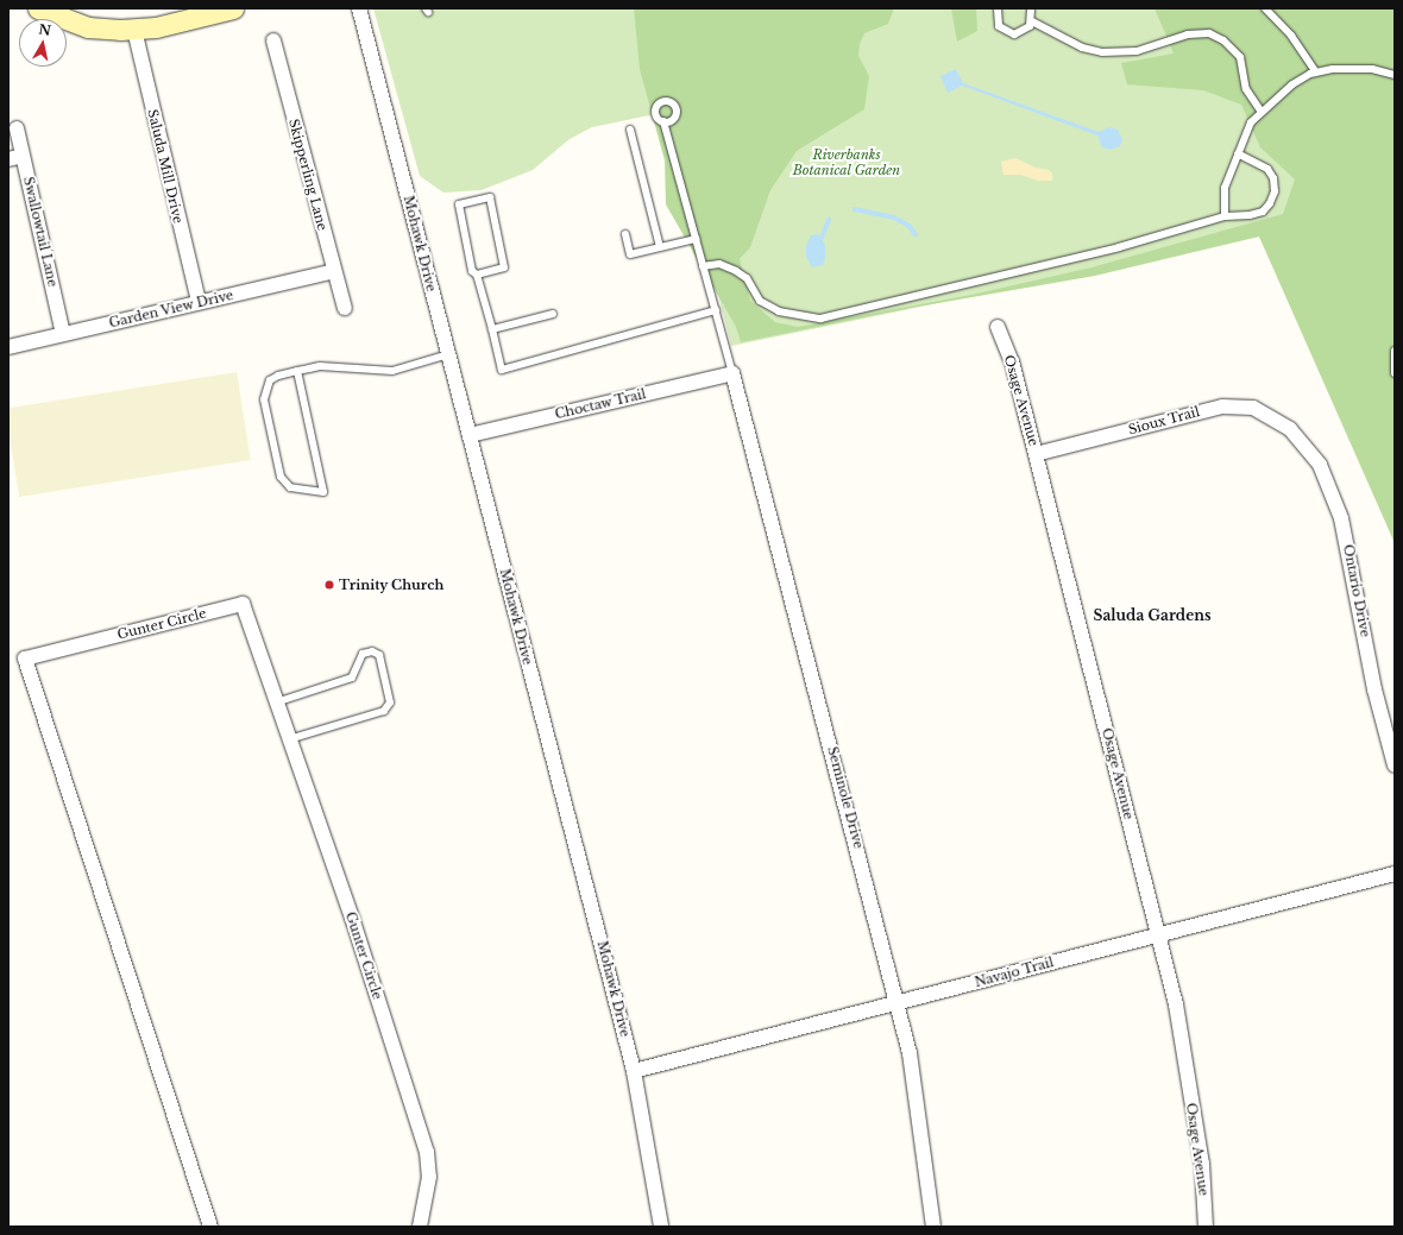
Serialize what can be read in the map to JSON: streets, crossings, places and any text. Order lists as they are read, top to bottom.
{
  "streets": {
    "street": [
      "Saluda Mill Drive",
      "Skipperling Lane",
      "Swallowtail Lane",
      "Mohawk Drive",
      "Garden View Drive",
      "Osage Avenue",
      "Choctaw Trail",
      "Sioux Trail",
      "Ontario Drive",
      "Gunter Circle",
      "Seminole Drive",
      "Navajo Trail"
    ]
  },
  "crossings": [
    ["Saluda Mill Drive", "Garden View Drive"],
    ["Skipperling Lane", "Garden View Drive"],
    ["Swallowtail Lane", "Garden View Drive"],
    ["Mohawk Drive", "Choctaw Trail"],
    ["Mohawk Drive", "Navajo Trail"],
    ["Osage Avenue", "Sioux Trail"],
    ["Osage Avenue", "Navajo Trail"],
    ["Choctaw Trail", "Seminole Drive"],
    ["Sioux Trail", "Ontario Drive"],
    ["Seminole Drive", "Navajo Trail"]
  ],
  "districts": ["Saluda Gardens"],
  "parks": ["Riverbanks Botanical Garden"],
  "places": ["Trinity Church"],
  "north": "top"
}
